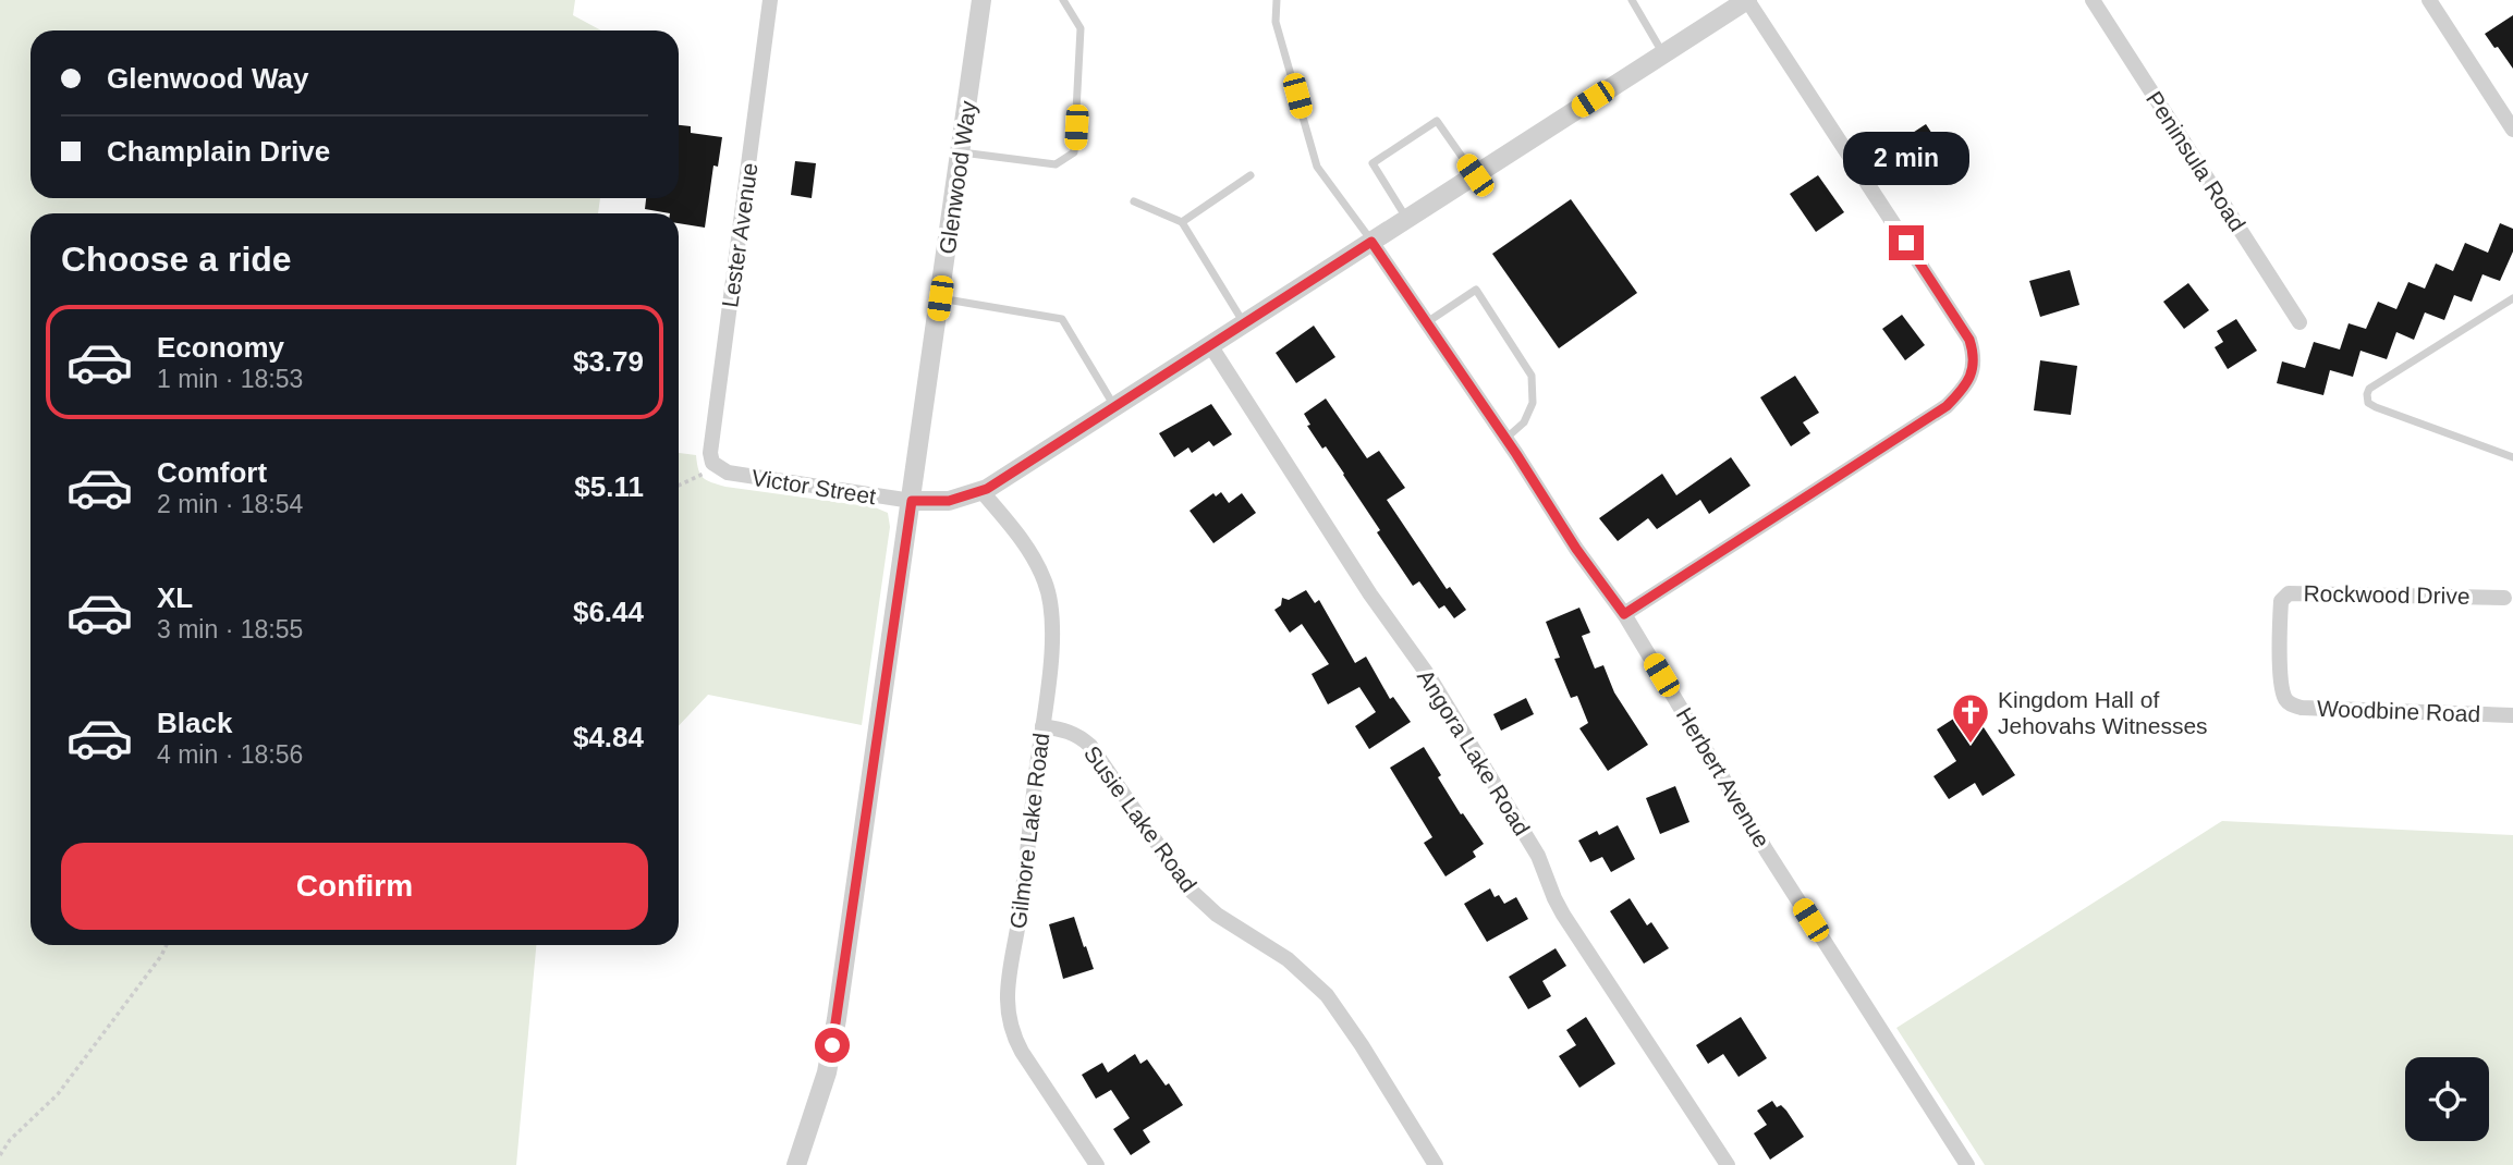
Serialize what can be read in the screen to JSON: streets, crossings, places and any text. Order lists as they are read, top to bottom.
{
  "streets": {
    "street": [
      "Peninsula Road",
      "Glenwood Way",
      "Lester Avenue",
      "Victor Street",
      "Rockwood Drive",
      "Woodbine Road",
      "Angora Lake Road",
      "Herbert Avenue",
      "Susie Lake Road",
      "Gilmore Lake Road"
    ]
  },
  "crossings": [
    ["Glenwood Way", "Victor Street"],
    ["Lester Avenue", "Victor Street"],
    ["Rockwood Drive", "Woodbine Road"],
    ["Susie Lake Road", "Gilmore Lake Road"]
  ],
  "places": {
    "church": ["Kingdom Hall of Jehovahs Witnesses"]
  },
  "page": {
    "banner": ["Glenwood Way", "Champlain Drive"],
    "bubble": "2 min",
    "heading": "Choose a ride",
    "list": [
      {
        "name": "Economy",
        "note": "1 min · 18:53",
        "value": "$3.79"
      },
      {
        "name": "Comfort",
        "note": "2 min · 18:54",
        "value": "$5.11"
      },
      {
        "name": "XL",
        "note": "3 min · 18:55",
        "value": "$6.44"
      },
      {
        "name": "Black",
        "note": "4 min · 18:56",
        "value": "$4.84"
      }
    ],
    "buttons": "Confirm"
  }
}
